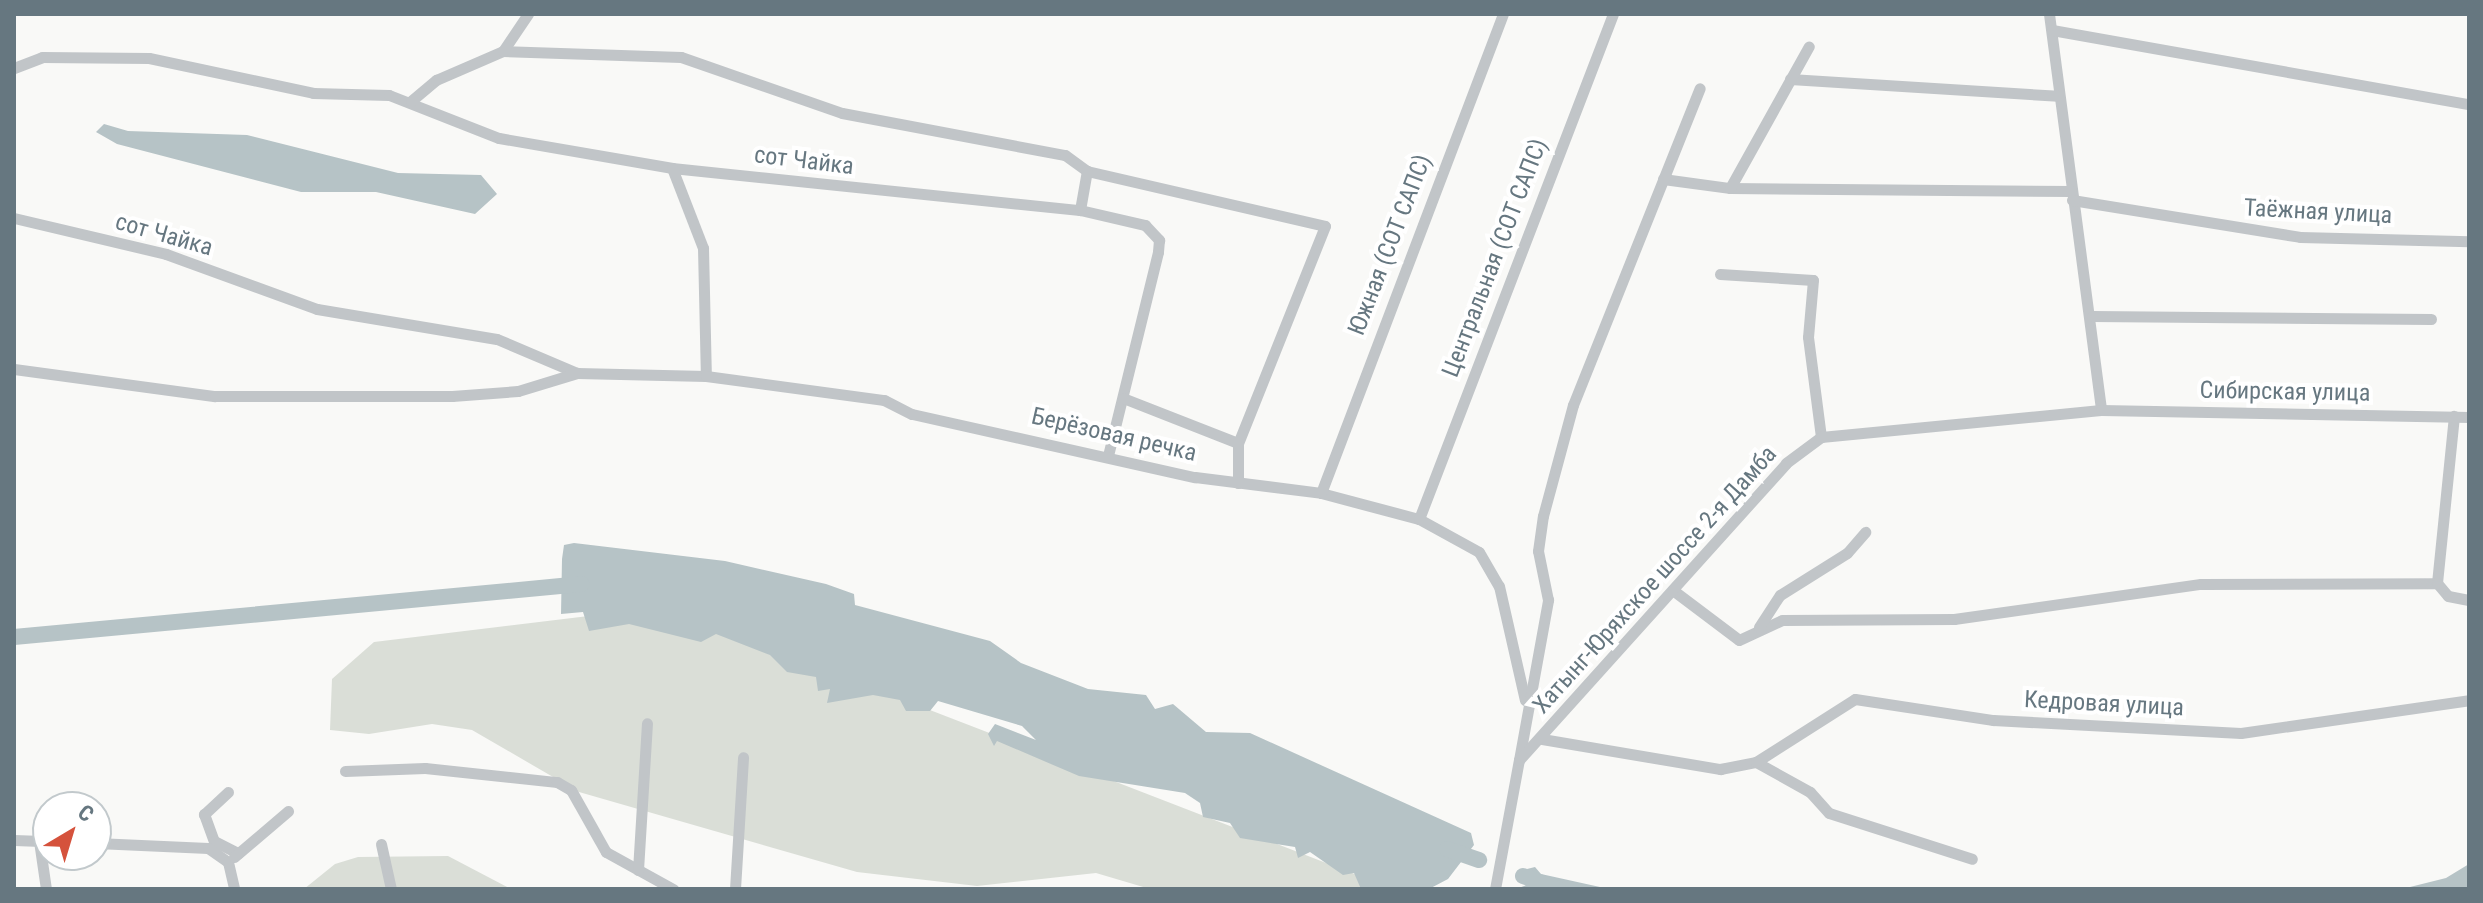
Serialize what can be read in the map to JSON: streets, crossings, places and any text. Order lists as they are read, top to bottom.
{
  "streets": {
    "street": [
      "сот Чайка",
      "Таёжная улица",
      "Южная (СОТ САПС)",
      "Центральная (СОТ САПС)",
      "Сибирская улица",
      "Берёзовая речка",
      "Хатынг-Юряхское шоссе 2-я Дамба",
      "Кедровая улица"
    ]
  },
  "crossings": [
    ["сот Чайка", "Берёзовая речка"],
    ["Южная (СОТ САПС)", "Берёзовая речка"],
    ["Центральная (СОТ САПС)", "Берёзовая речка"]
  ],
  "north": "top right"
}
